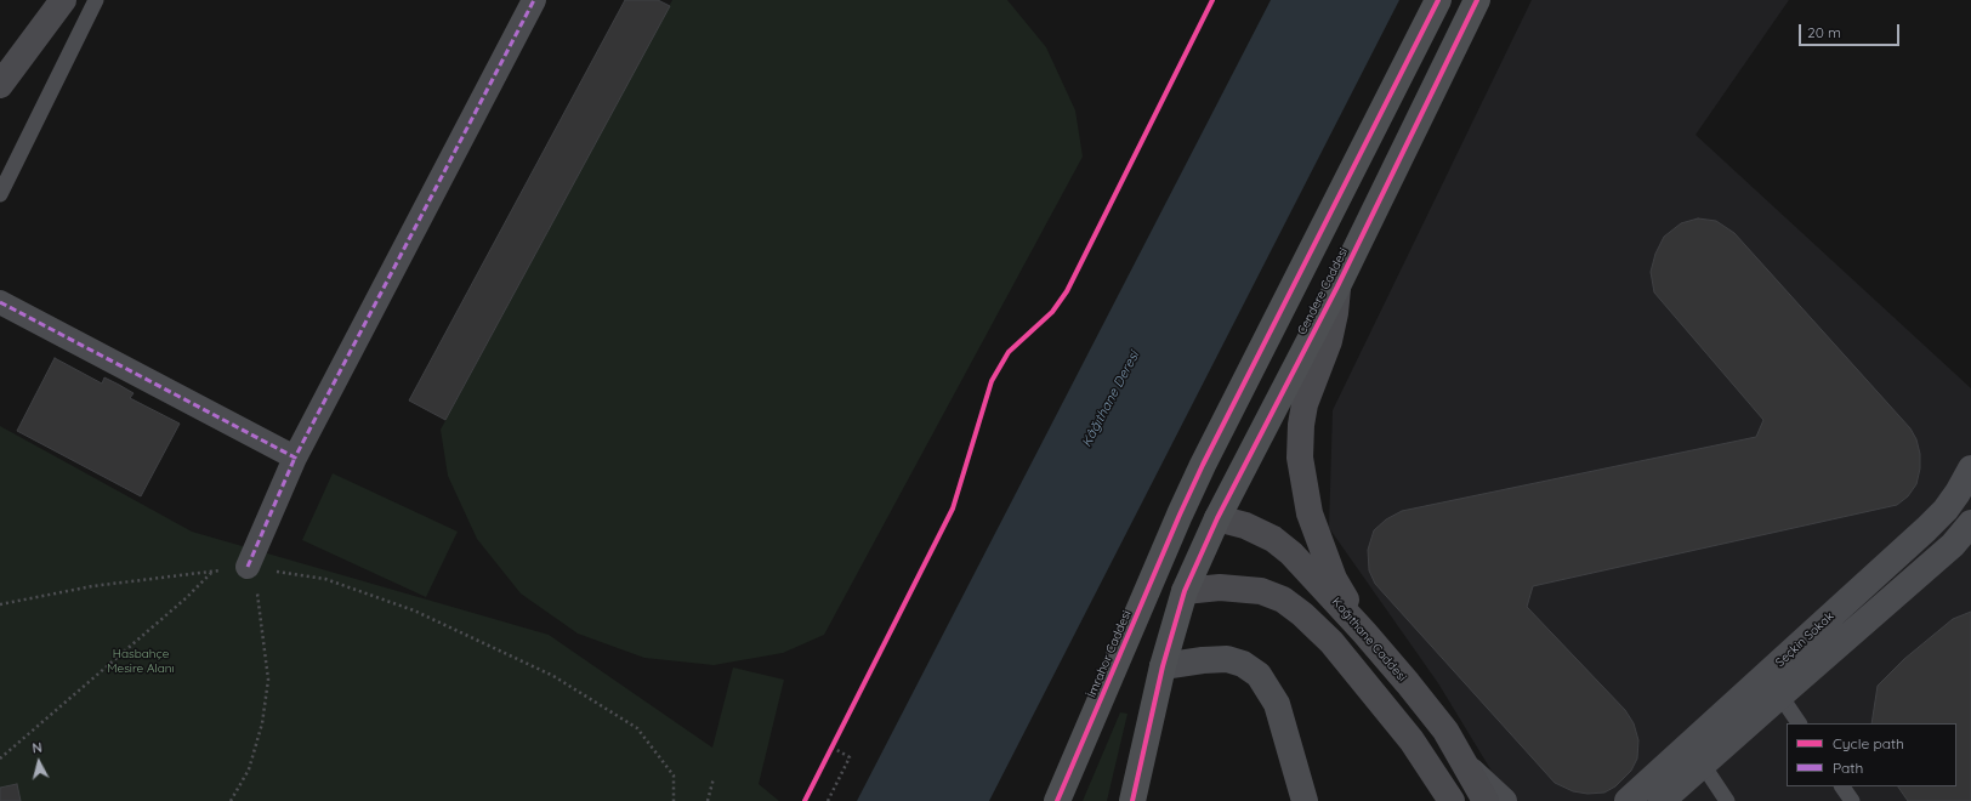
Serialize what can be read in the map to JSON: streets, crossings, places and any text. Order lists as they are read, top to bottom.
{
  "streets": {
    "main road": ["Cendere Caddesi", "Kağıthane Caddesi", "İmrahor Caddesi"],
    "street": ["Seçkin Sokak"]
  },
  "crossings": [
    ["Cendere Caddesi", "Kağıthane Caddesi"]
  ],
  "water": ["Kâğıthane Deresi"],
  "parks": ["Hasbahçe Mesire Alanı"],
  "legend": ["Cycle path", "Path"],
  "scale_bar": "20 m",
  "north": "top"
}
